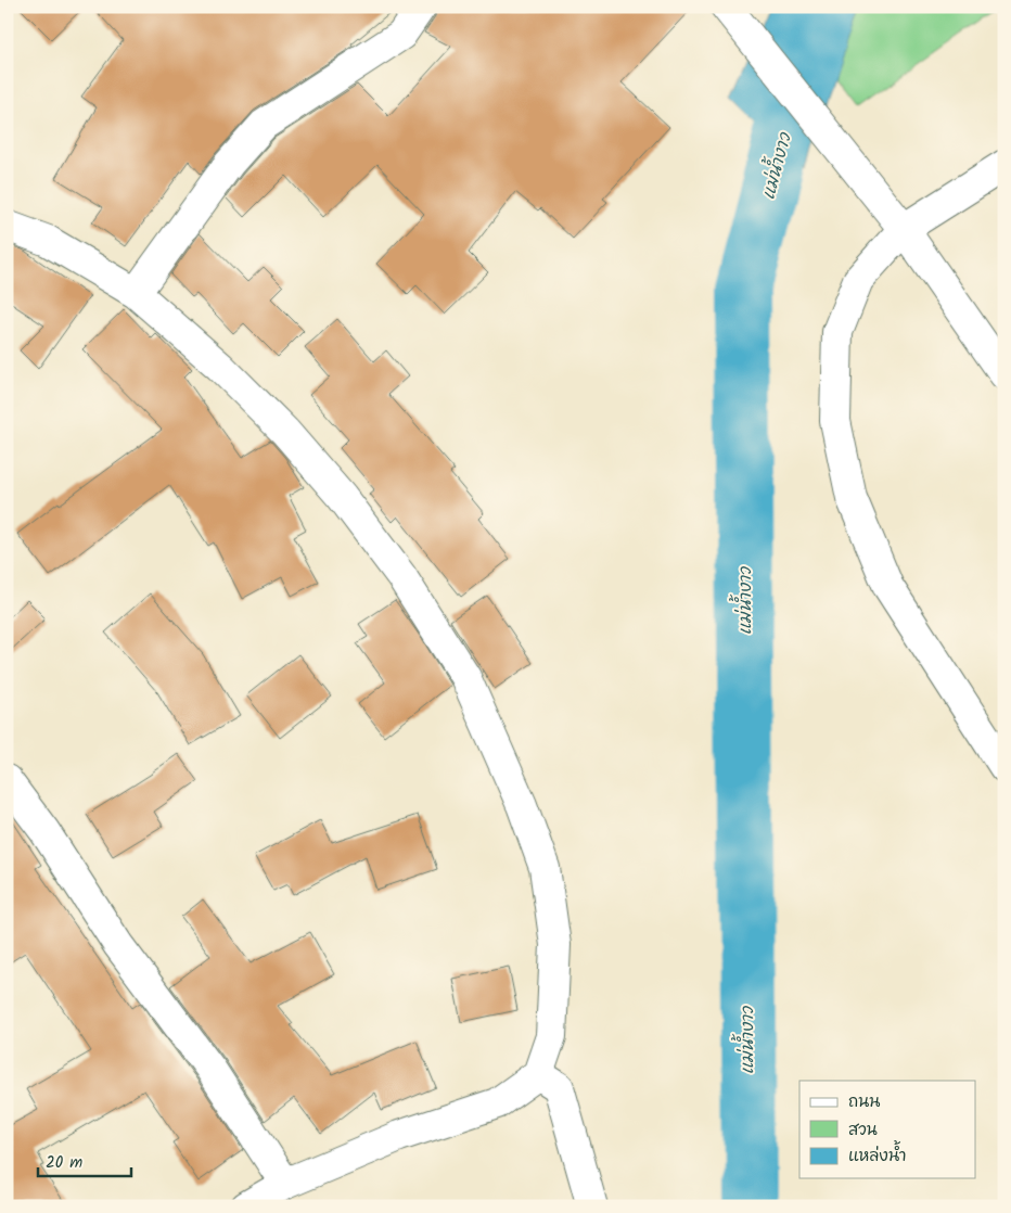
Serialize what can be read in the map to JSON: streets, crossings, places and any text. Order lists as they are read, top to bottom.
{
  "water": ["แม่น้ำงาว"],
  "legend": ["ถนน", "สวน", "แหล่งน้ำ"],
  "scale_bar": "20 m"
}
